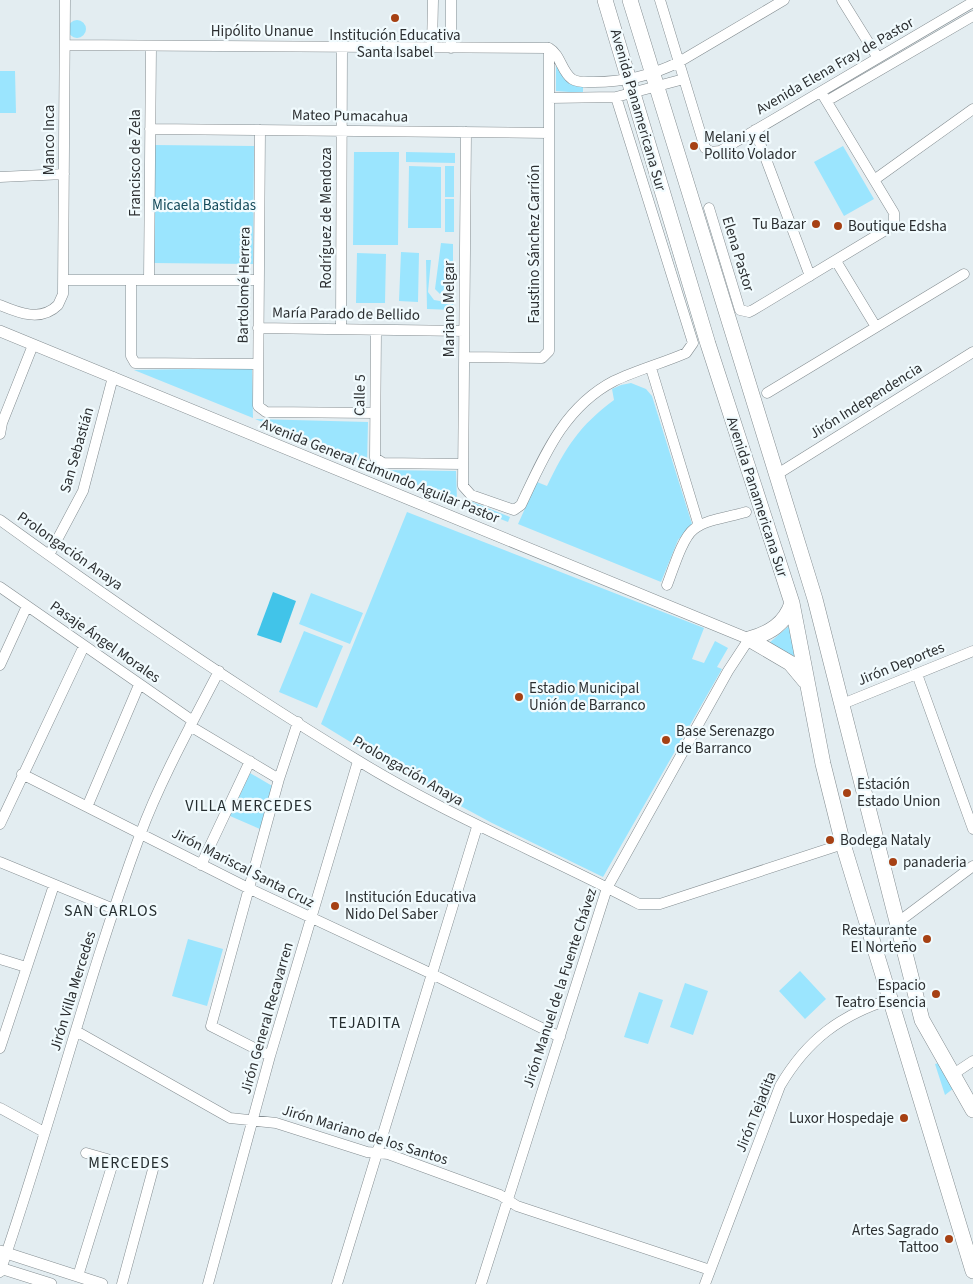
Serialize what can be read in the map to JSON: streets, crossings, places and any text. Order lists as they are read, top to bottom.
{
  "streets": {
    "main road": ["Avenida Panamericana Sur"],
    "street": [
      "Hipólito Unanue",
      "Avenida Elena Fray de Pastor",
      "Mateo Pumacahua",
      "Manco Inca",
      "Francisco de Zela",
      "Rodríguez de Mendoza",
      "Faustino Sánchez Carrión",
      "Elena Pastor",
      "Bartolomé Herrera",
      "Mariano Melgar",
      "María Parado de Bellido",
      "Calle 5",
      "Jirón Independencia",
      "San Sebastián",
      "Avenida General Edmundo Aguilar Pastor",
      "Prolongación Anaya",
      "Pasaje Ángel Morales",
      "Jirón Deportes",
      "Jirón Mariscal Santa Cruz",
      "Jirón Manuel de la Fuente Chávez",
      "Jirón Villa Mercedes",
      "Jirón General Recavarren",
      "Jirón Tejadita",
      "Jirón Mariano de los Santos"
    ]
  },
  "crossings": [
    ["Hipólito Unanue", "Manco Inca"],
    ["Hipólito Unanue", "Francisco de Zela"],
    ["Hipólito Unanue", "Rodríguez de Mendoza"],
    ["Hipólito Unanue", "Faustino Sánchez Carrión"],
    ["Avenida Panamericana Sur", "Jirón Independencia"],
    ["Avenida Panamericana Sur", "Prolongación Anaya"],
    ["Avenida Panamericana Sur", "Jirón Deportes"],
    ["Avenida Panamericana Sur", "Jirón Tejadita"],
    ["Mateo Pumacahua", "Francisco de Zela"],
    ["Mateo Pumacahua", "Rodríguez de Mendoza"],
    ["Mateo Pumacahua", "Faustino Sánchez Carrión"],
    ["Mateo Pumacahua", "Bartolomé Herrera"],
    ["Mateo Pumacahua", "Mariano Melgar"],
    ["Rodríguez de Mendoza", "María Parado de Bellido"],
    ["Faustino Sánchez Carrión", "Mariano Melgar"],
    ["Bartolomé Herrera", "María Parado de Bellido"],
    ["Bartolomé Herrera", "Calle 5"],
    ["Mariano Melgar", "María Parado de Bellido"],
    ["Mariano Melgar", "Calle 5"],
    ["María Parado de Bellido", "Calle 5"],
    ["San Sebastián", "Avenida General Edmundo Aguilar Pastor"],
    ["San Sebastián", "Prolongación Anaya"],
    ["Avenida General Edmundo Aguilar Pastor", "Jirón Manuel de la Fuente Chávez"],
    ["Prolongación Anaya", "Jirón Manuel de la Fuente Chávez"],
    ["Prolongación Anaya", "Jirón Villa Mercedes"],
    ["Prolongación Anaya", "Jirón General Recavarren"],
    ["Pasaje Ángel Morales", "Jirón Villa Mercedes"],
    ["Jirón Mariscal Santa Cruz", "Jirón Manuel de la Fuente Chávez"],
    ["Jirón Mariscal Santa Cruz", "Jirón Villa Mercedes"],
    ["Jirón Mariscal Santa Cruz", "Jirón General Recavarren"],
    ["Jirón Manuel de la Fuente Chávez", "Jirón Mariano de los Santos"],
    ["Jirón Villa Mercedes", "Jirón Mariano de los Santos"],
    ["Jirón General Recavarren", "Jirón Mariano de los Santos"],
    ["Jirón Tejadita", "Jirón Mariano de los Santos"]
  ],
  "districts": [
    "VILLA MERCEDES",
    "SAN CARLOS",
    "TEJADITA",
    "MERCEDES"
  ],
  "parks": ["Micaela Bastidas"],
  "places": [
    "Institución Educativa Santa Isabel",
    "Melani y el Pollito Volador",
    "Tu Bazar",
    "Boutique Edsha",
    "Estadio Municipal Unión de Barranco",
    "Base Serenazgo de Barranco",
    "Estación Estado Union",
    "Bodega Nataly",
    "panaderia",
    "Institución Educativa Nido Del Saber",
    "Restaurante El Norteño",
    "Espacio Teatro Esencia",
    "Luxor Hospedaje",
    "Artes Sagrado Tattoo"
  ]
}
